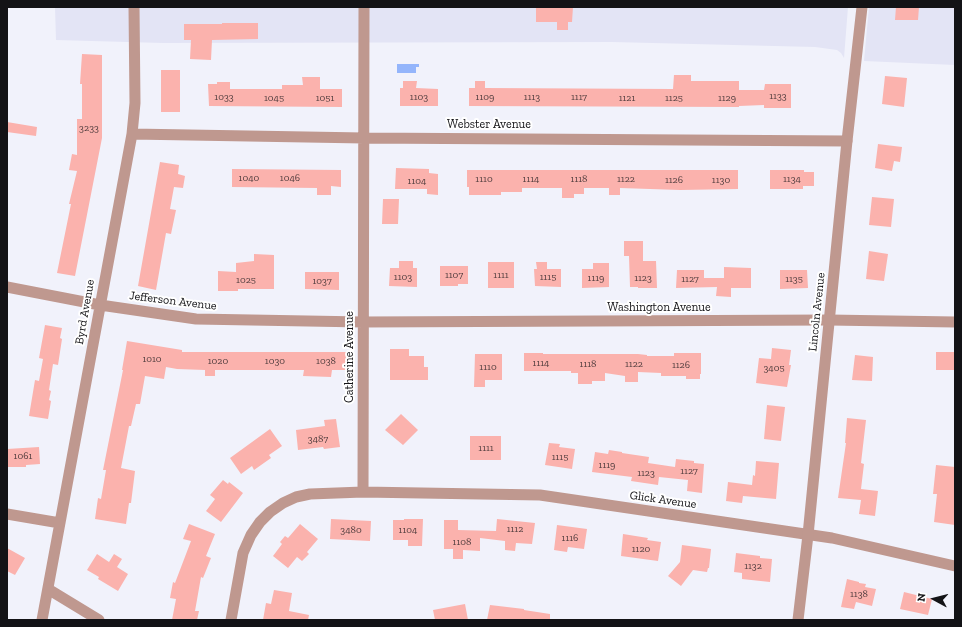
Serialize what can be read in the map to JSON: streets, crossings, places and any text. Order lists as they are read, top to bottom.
{
  "streets": {
    "street": [
      "Webster Avenue",
      "Jefferson Avenue",
      "Washington Avenue",
      "Byrd Avenue",
      "Lincoln Avenue",
      "Catherine Avenue",
      "Glick Avenue"
    ]
  },
  "crossings": [
    ["Webster Avenue", "Byrd Avenue"],
    ["Webster Avenue", "Lincoln Avenue"],
    ["Webster Avenue", "Catherine Avenue"],
    ["Jefferson Avenue", "Washington Avenue"],
    ["Jefferson Avenue", "Byrd Avenue"],
    ["Jefferson Avenue", "Catherine Avenue"],
    ["Washington Avenue", "Lincoln Avenue"],
    ["Washington Avenue", "Catherine Avenue"],
    ["Lincoln Avenue", "Glick Avenue"],
    ["Catherine Avenue", "Glick Avenue"]
  ],
  "house_numbers": [
    "1133",
    "1033",
    "1103",
    "1109",
    "1113",
    "1117",
    "1045",
    "1051",
    "1121",
    "1125",
    "1129",
    "3233",
    "1040",
    "1046",
    "1110",
    "1114",
    "1118",
    "1122",
    "1134",
    "1126",
    "1130",
    "1104",
    "1107",
    "1111",
    "1103",
    "1115",
    "1119",
    "1123",
    "1127",
    "1135",
    "1025",
    "1037",
    "1010",
    "1020",
    "1030",
    "1038",
    "1114",
    "1118",
    "1122",
    "1126",
    "1110",
    "3405",
    "3487",
    "1111",
    "1061",
    "1115",
    "1119",
    "1127",
    "1123",
    "1112",
    "3480",
    "1104",
    "1116",
    "1108",
    "1120",
    "1132",
    "1138"
  ],
  "north": "left"
}
